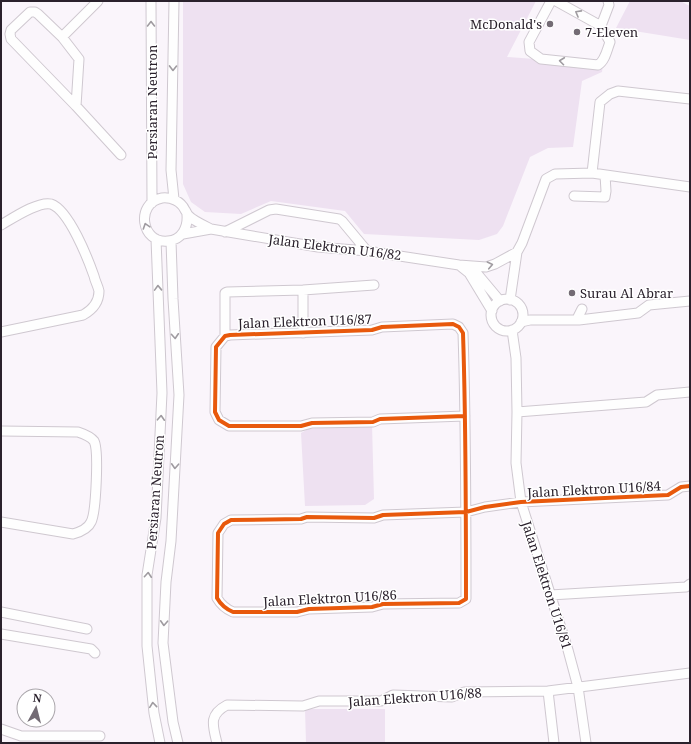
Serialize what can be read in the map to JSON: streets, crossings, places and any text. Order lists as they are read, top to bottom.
{
  "streets": {
    "street": [
      "Persiaran Neutron",
      "Jalan Elektron U16/82",
      "Jalan Elektron U16/87",
      "Jalan Elektron U16/84",
      "Jalan Elektron U16/81",
      "Jalan Elektron U16/86",
      "Jalan Elektron U16/88"
    ]
  },
  "crossings": [
    ["Jalan Elektron U16/84", "Jalan Elektron U16/81"],
    ["Jalan Elektron U16/84", "Jalan Elektron U16/86"],
    ["Jalan Elektron U16/81", "Jalan Elektron U16/86"]
  ],
  "places": ["McDonald's", "7-Eleven", "Surau Al Abrar"],
  "north": "top"
}
